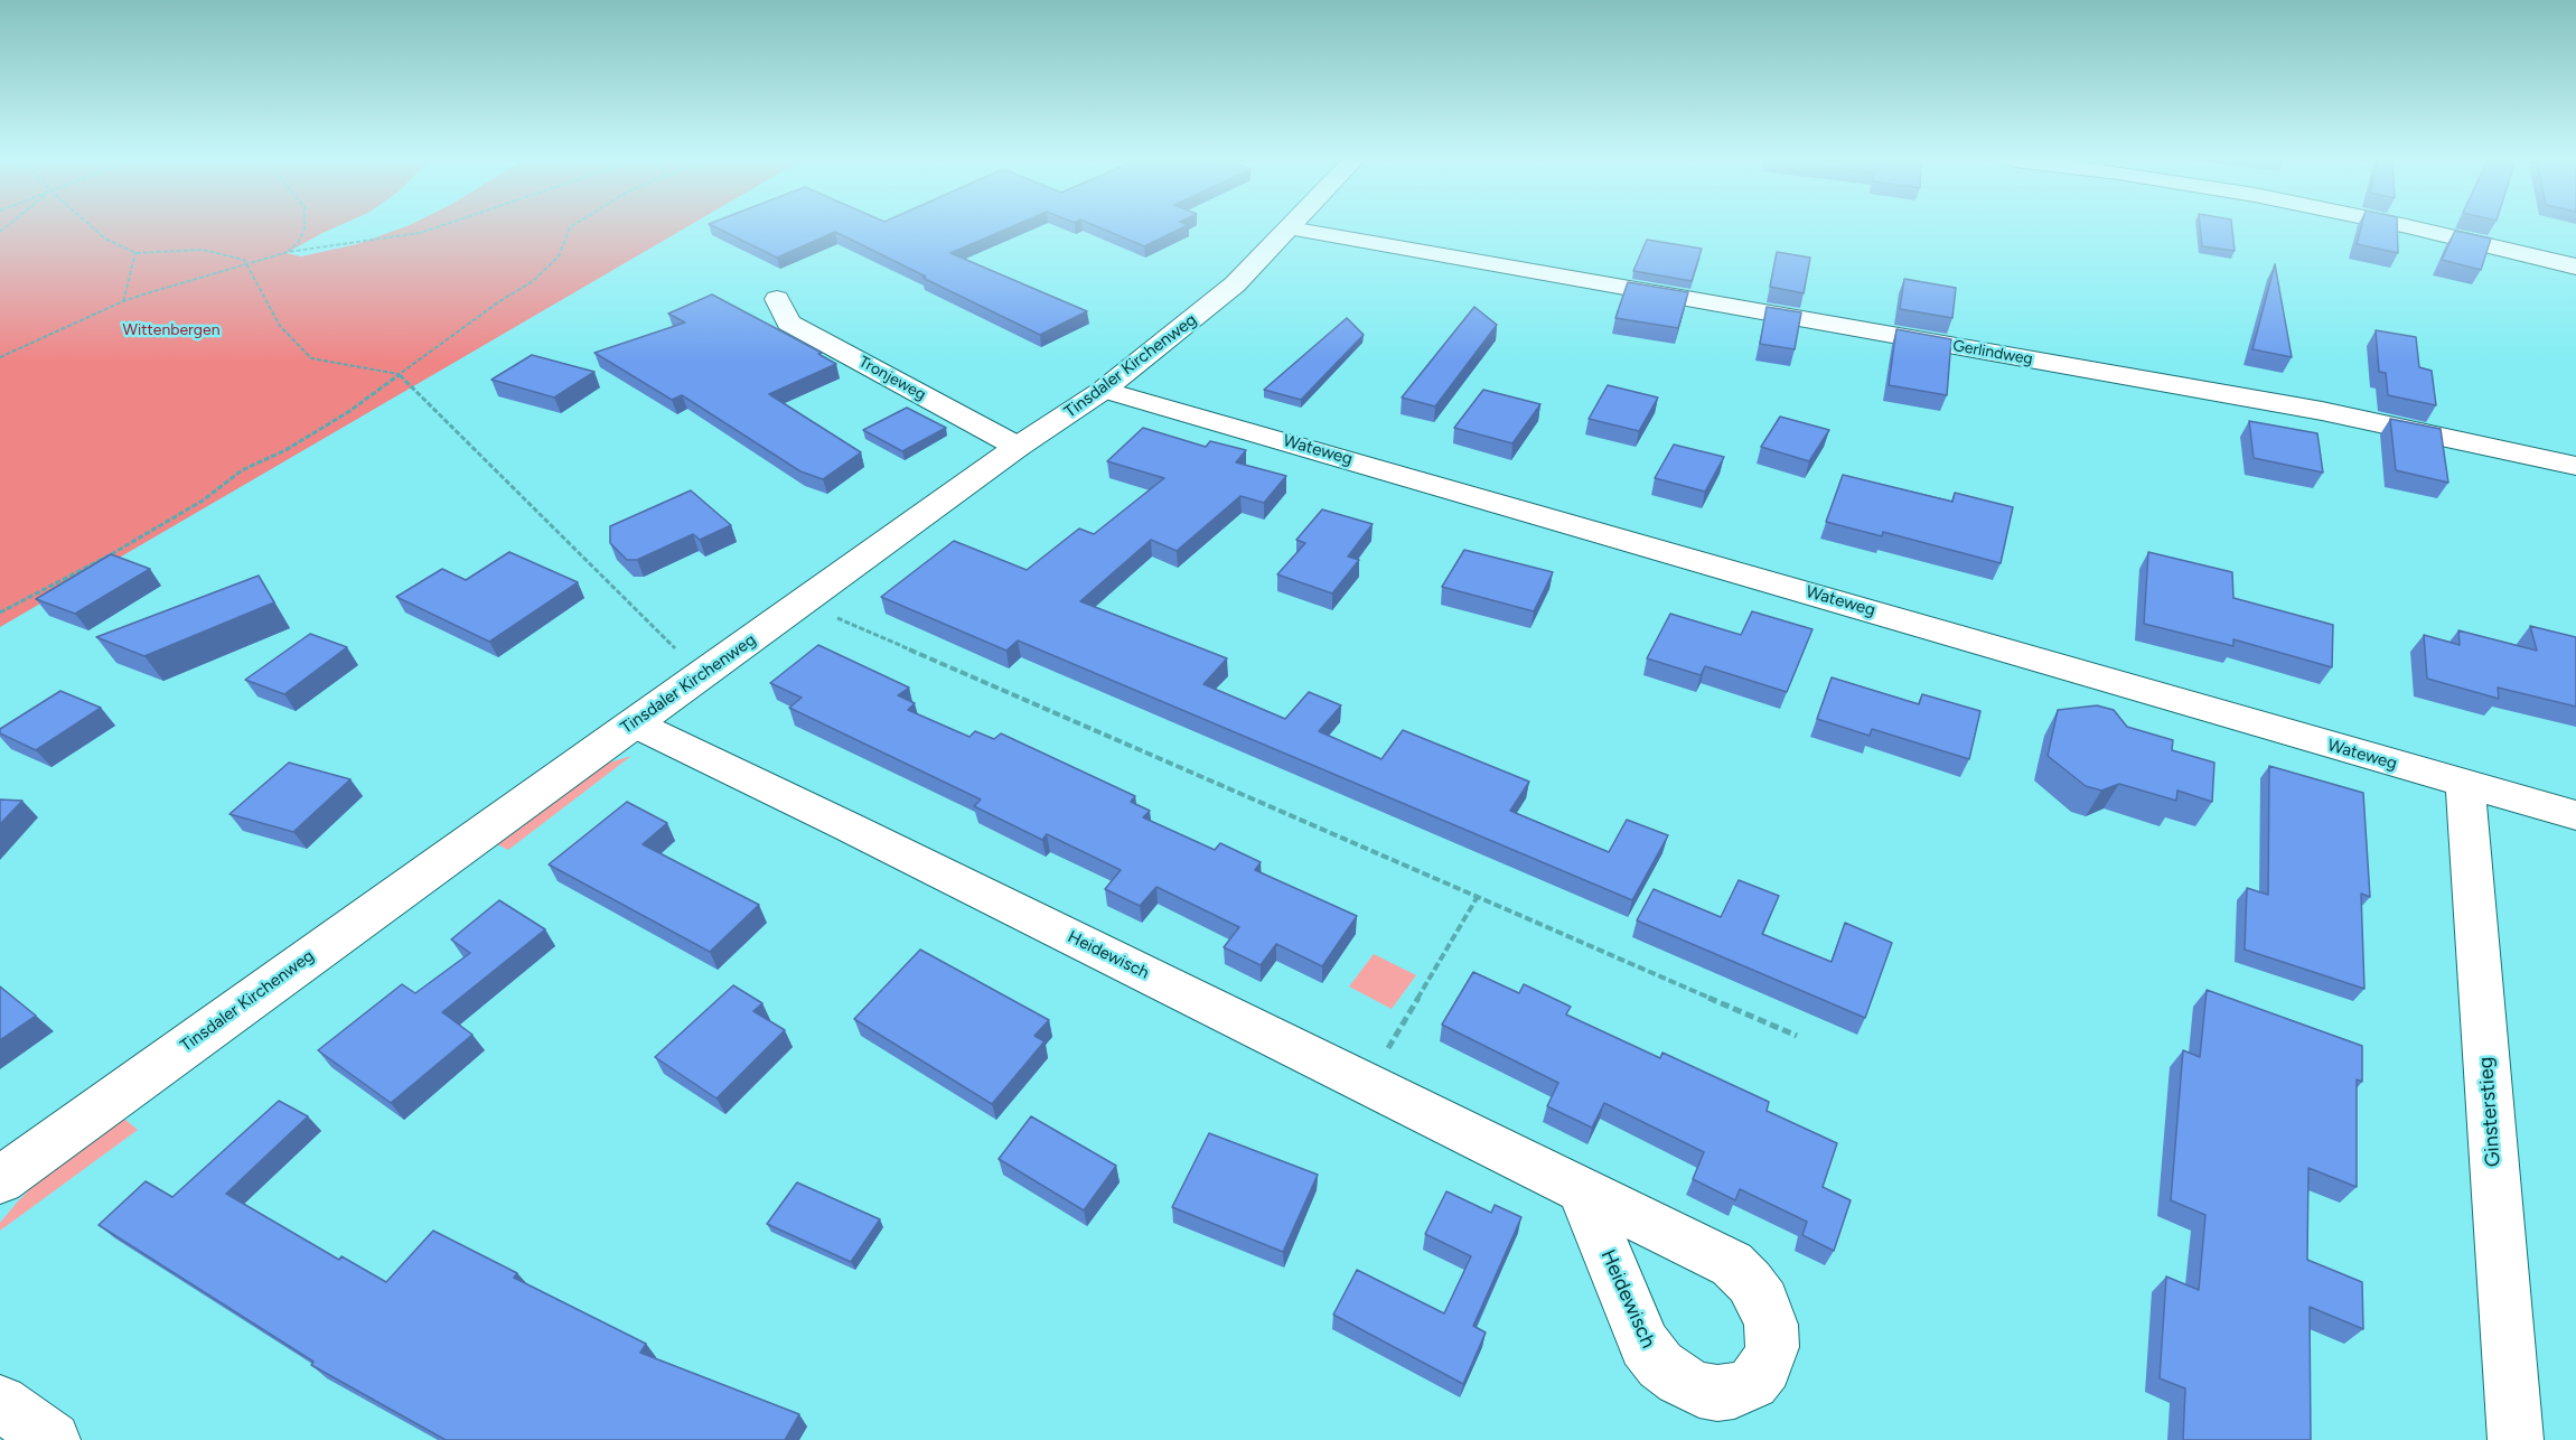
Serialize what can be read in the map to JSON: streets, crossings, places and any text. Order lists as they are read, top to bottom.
{
  "streets": {
    "street": [
      "Gerlindweg",
      "Tinsdaler Kirchenweg",
      "Tronjeweg",
      "Wateweg",
      "Heidewisch",
      "Ginsterstieg"
    ]
  },
  "crossings": [
    ["Gerlindweg", "Tinsdaler Kirchenweg"],
    ["Tinsdaler Kirchenweg", "Tronjeweg"],
    ["Tinsdaler Kirchenweg", "Wateweg"],
    ["Tinsdaler Kirchenweg", "Heidewisch"],
    ["Wateweg", "Ginsterstieg"]
  ],
  "parks": ["Wittenbergen"]
}
